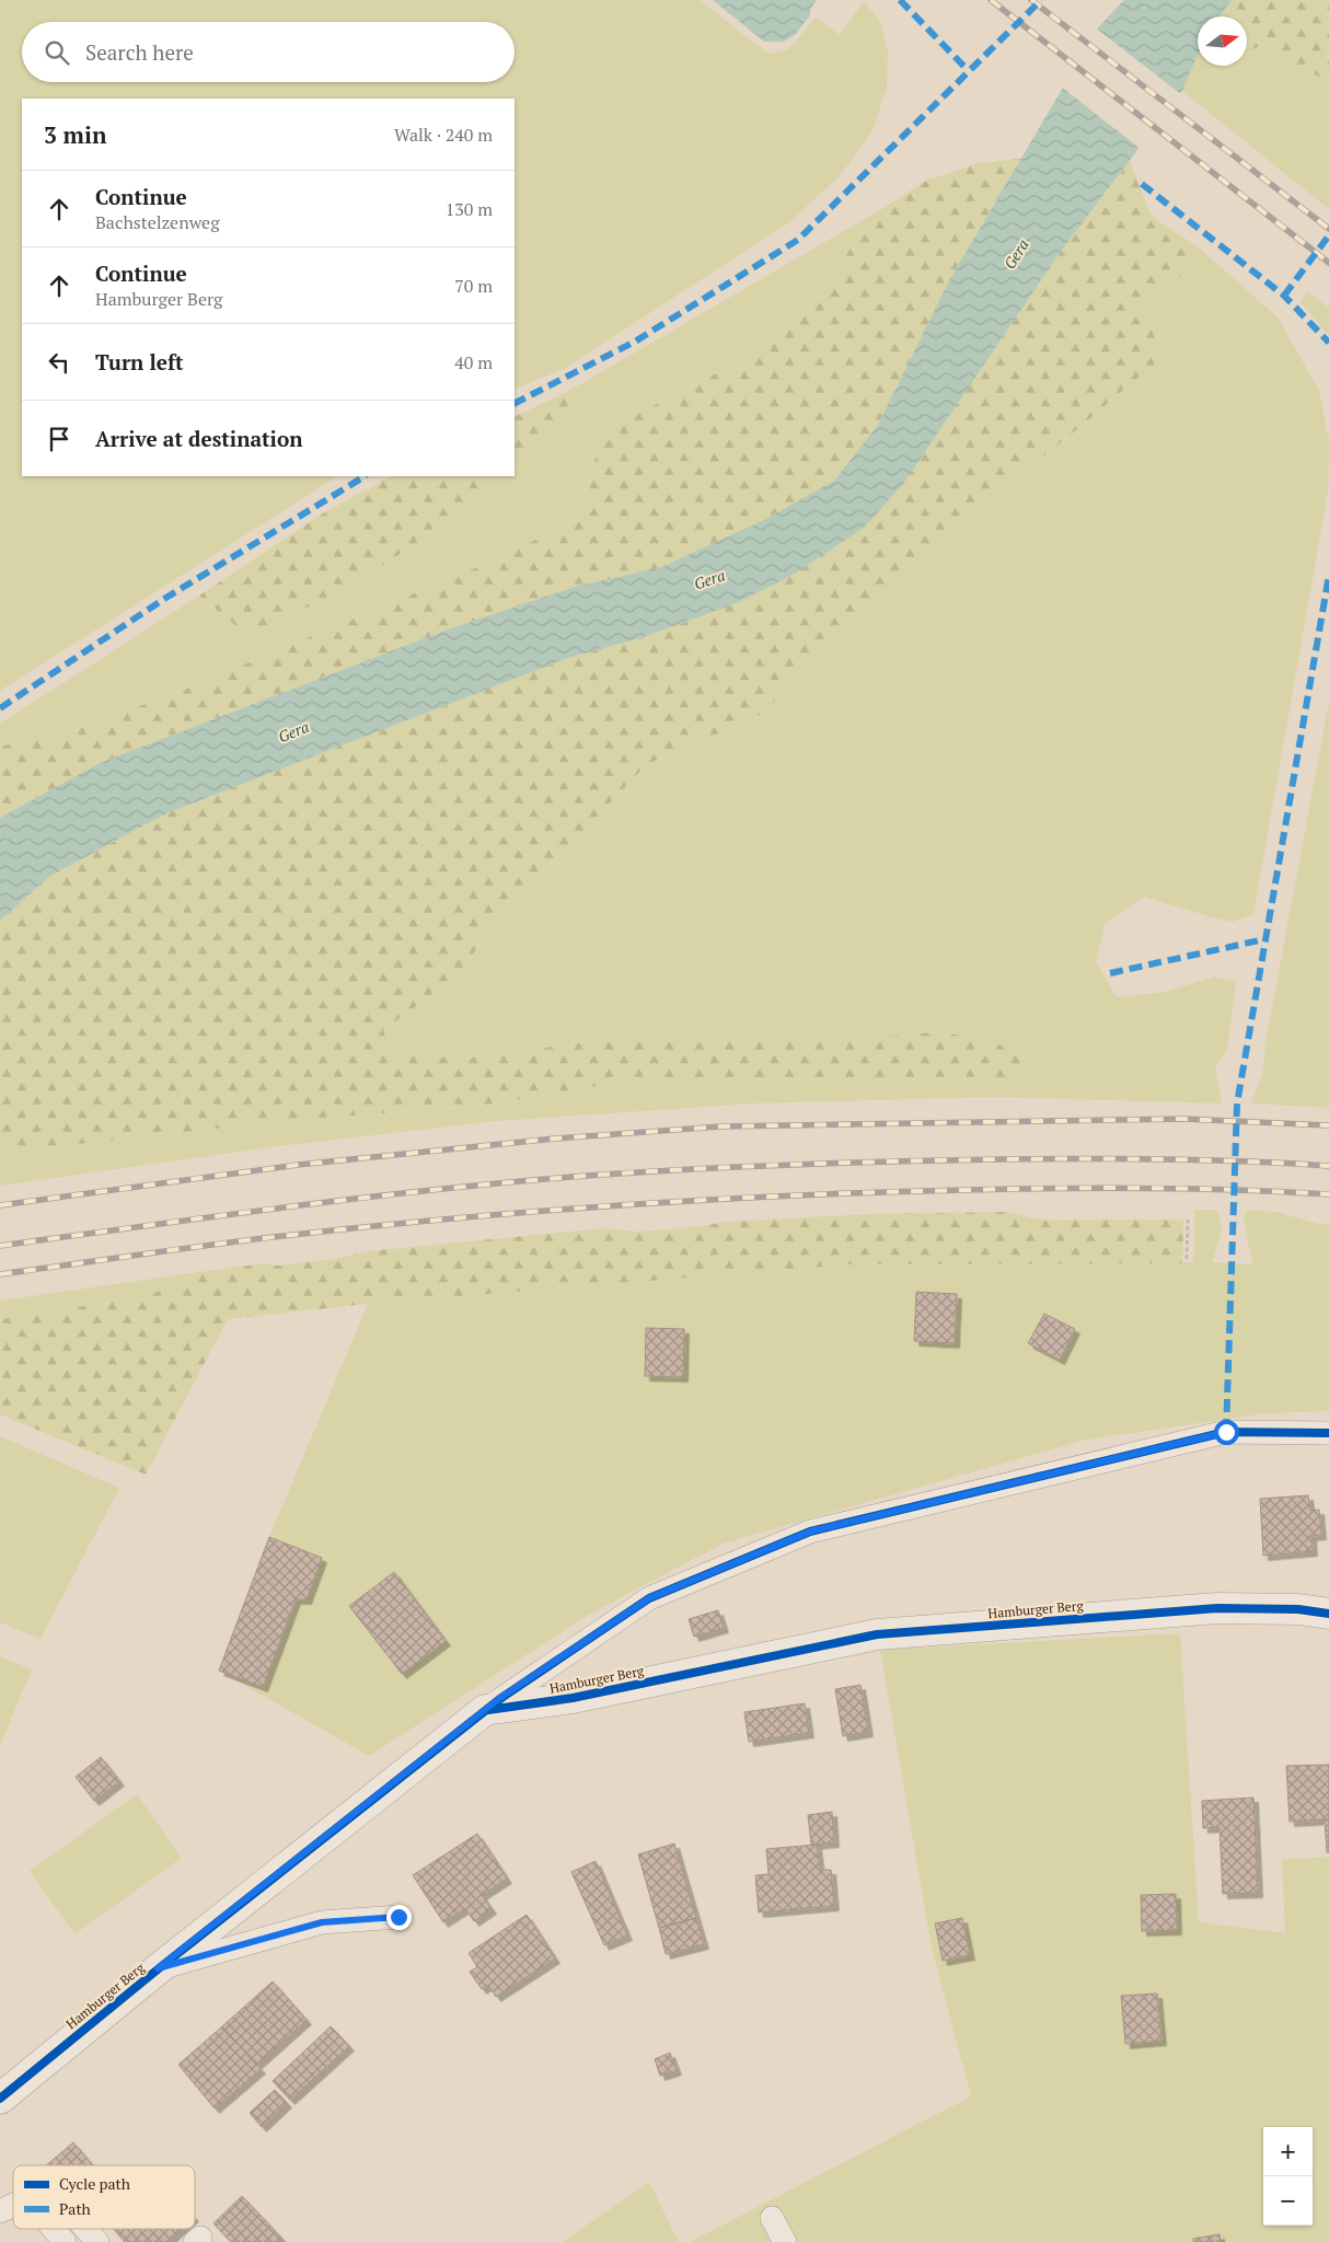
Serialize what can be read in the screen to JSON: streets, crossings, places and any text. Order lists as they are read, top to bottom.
{
  "streets": {
    "street": ["Hamburger Berg"]
  },
  "water": ["Gera"],
  "legend": ["Cycle path", "Path"],
  "north": "right",
  "page": {
    "search": "Search here",
    "heading": ["3 min", "Walk · 240 m"],
    "list": [
      ["Continue", "Bachstelzenweg", "130 m"],
      ["Continue", "Hamburger Berg", "70 m"],
      ["Turn left", "40 m"],
      "Arrive at destination"
    ],
    "map_buttons": ["+", "−"]
  }
}
